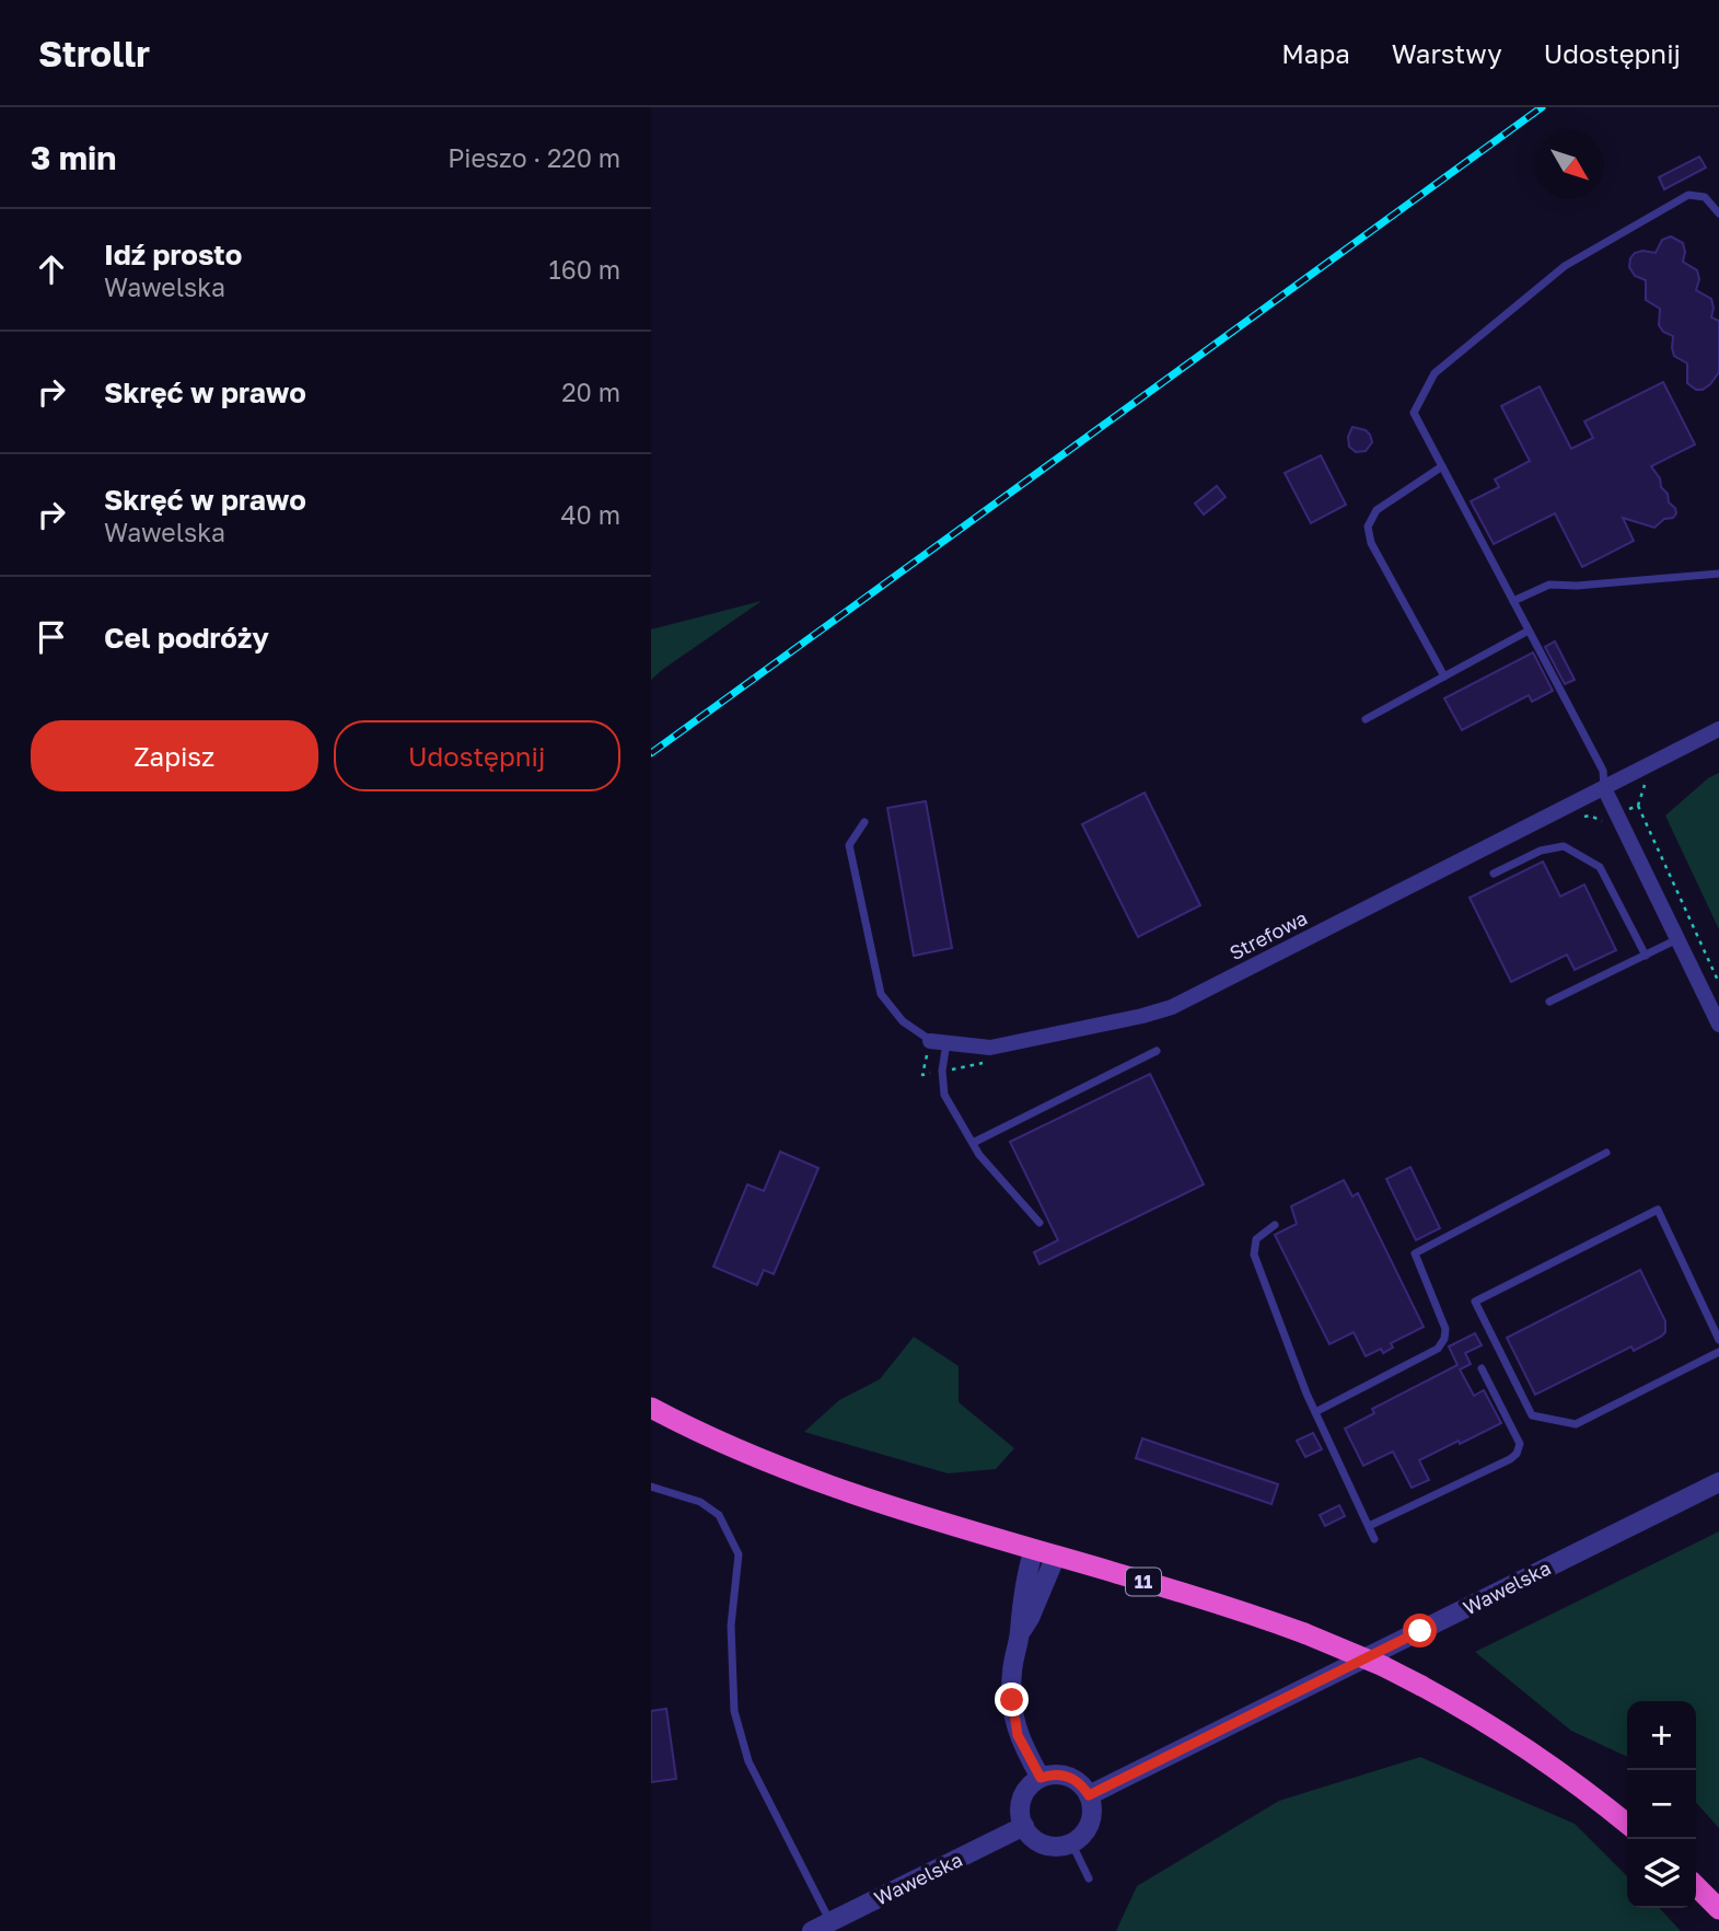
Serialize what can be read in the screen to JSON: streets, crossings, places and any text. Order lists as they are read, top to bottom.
{
  "streets": {
    "highway": ["11"],
    "street": ["Strefowa", "Wawelska"]
  },
  "north": "bottom right",
  "page": {
    "header": "Strollr",
    "nav": ["Mapa", "Warstwy", "Udostępnij"],
    "heading": ["3 min", "Pieszo · 220 m"],
    "list": [
      ["Idź prosto", "Wawelska", "160 m"],
      ["Skręć w prawo", "20 m"],
      ["Skręć w prawo", "Wawelska", "40 m"],
      "Cel podróży"
    ],
    "buttons": ["Zapisz", "Udostępnij"],
    "map_buttons": ["+", "−"]
  }
}
